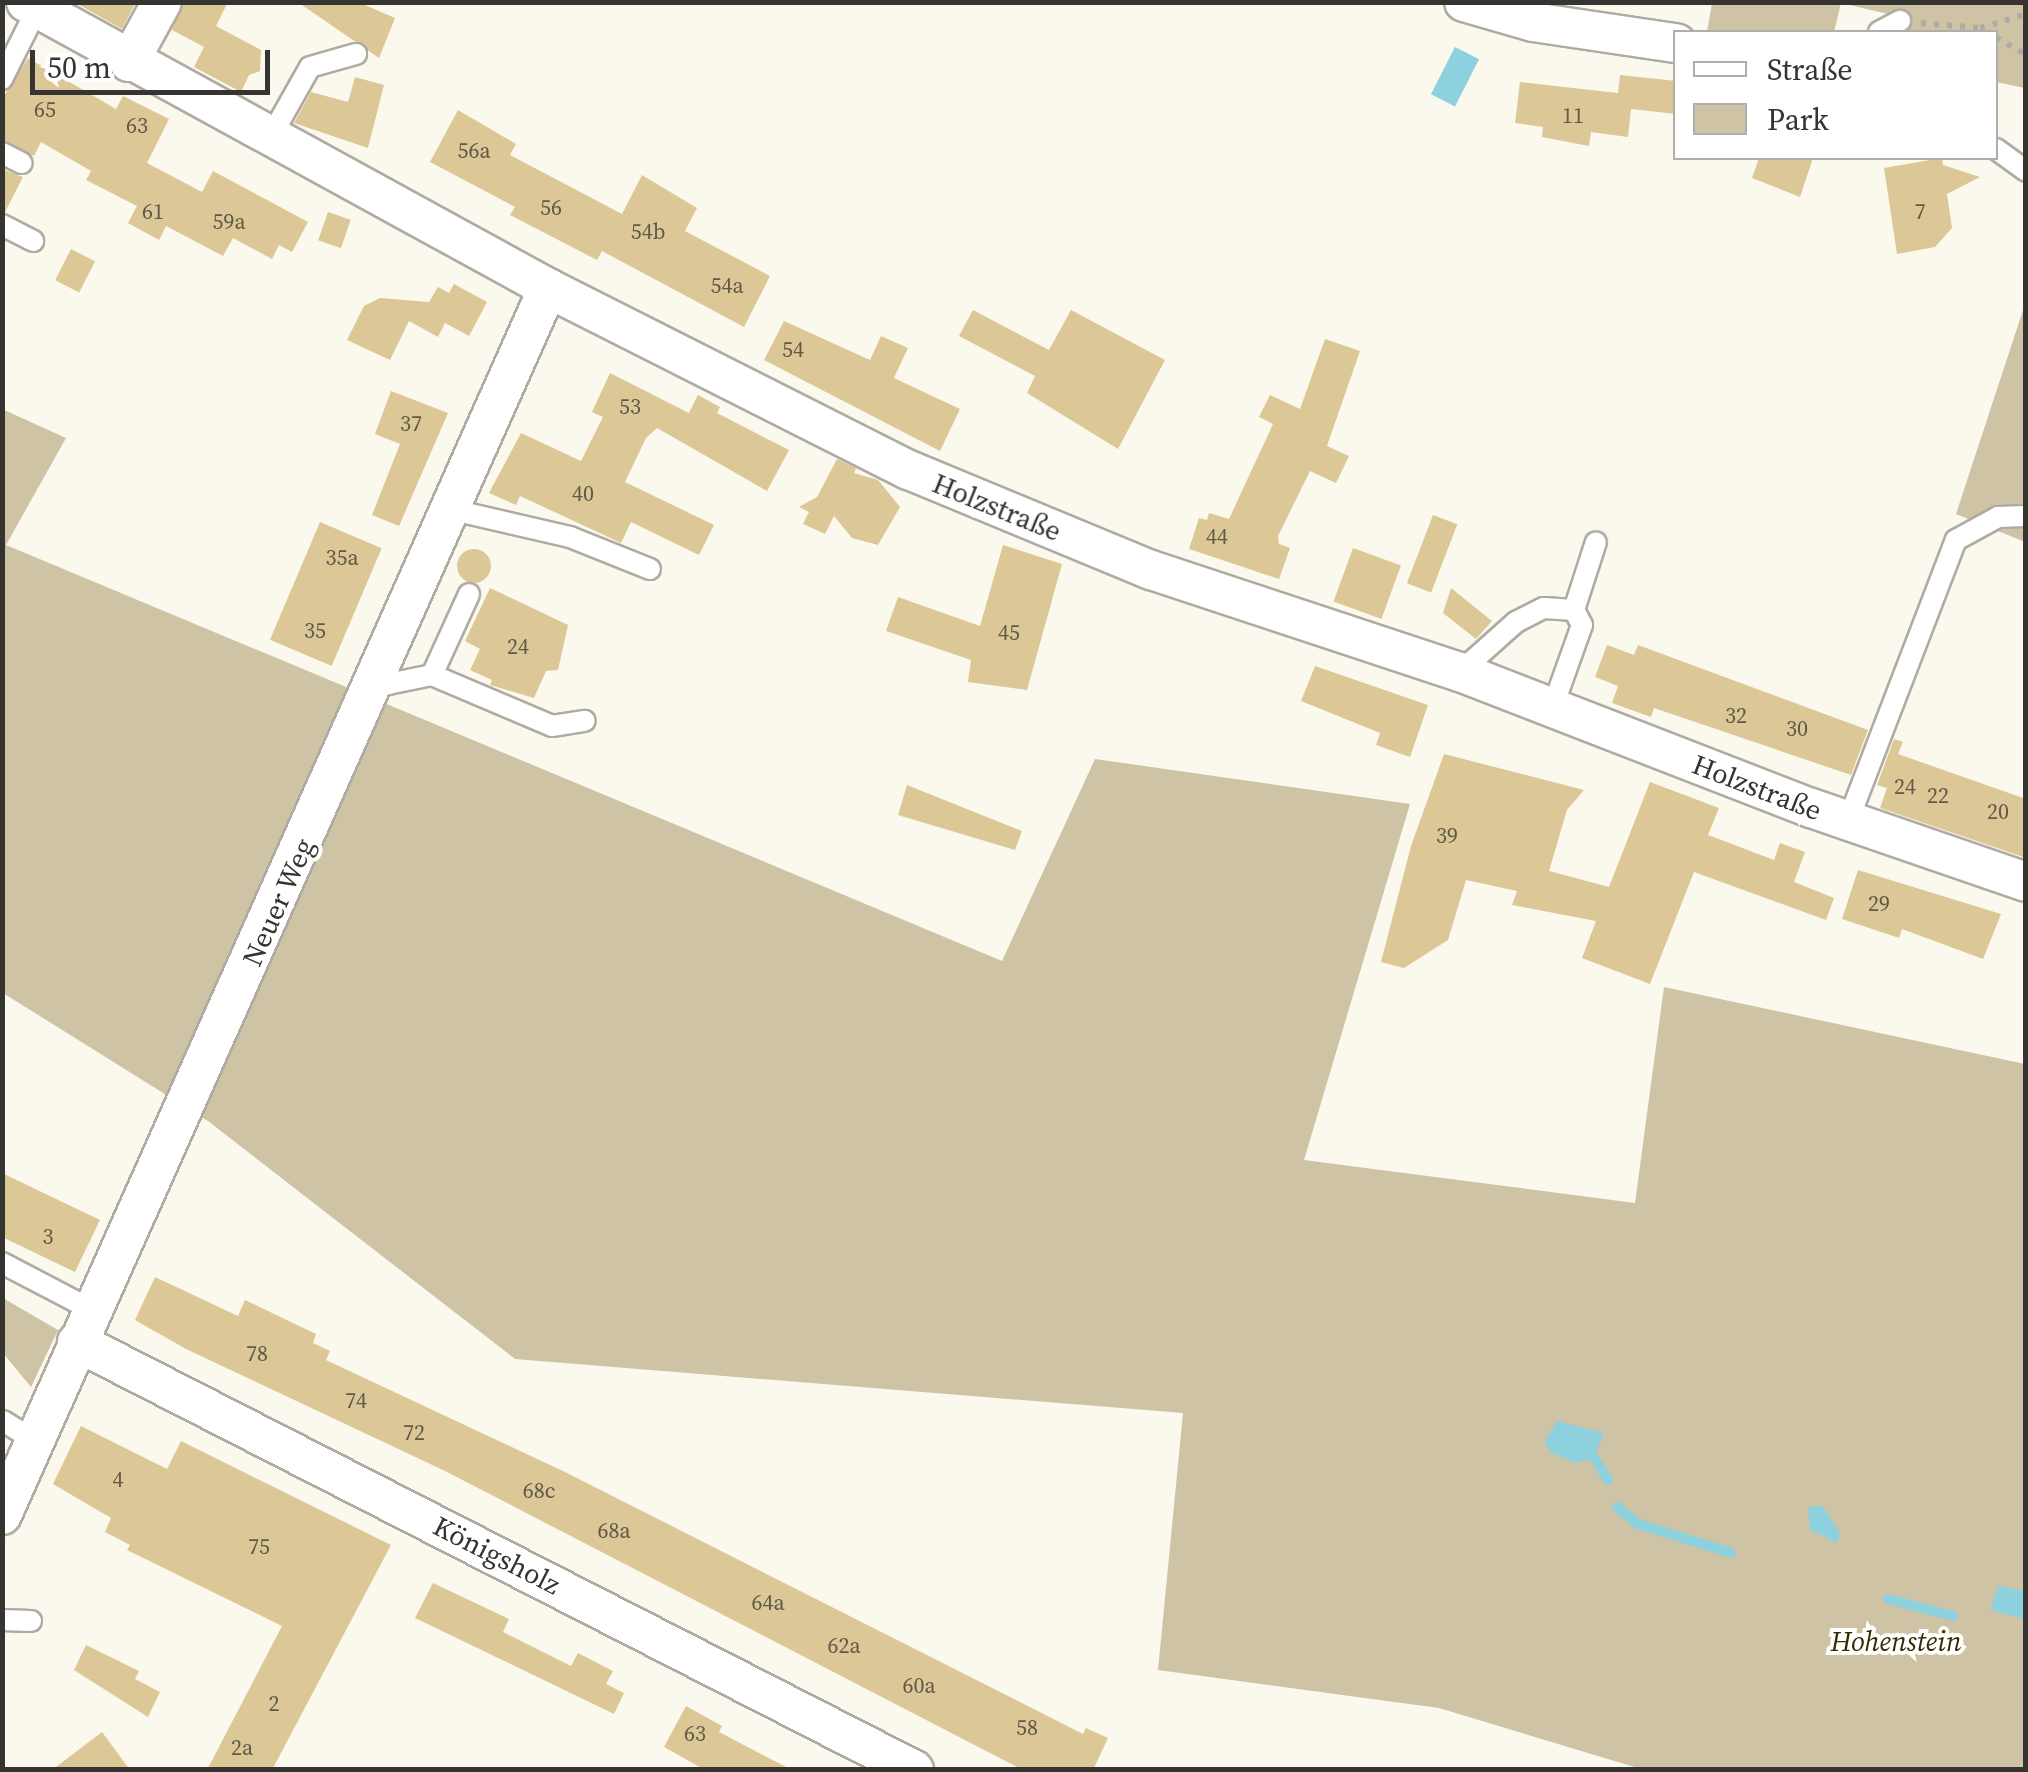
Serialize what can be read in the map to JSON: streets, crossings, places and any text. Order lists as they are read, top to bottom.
{
  "streets": {
    "street": ["Holzstraße", "Neuer Weg", "Königsholz"]
  },
  "crossings": [
    ["Holzstraße", "Neuer Weg"],
    ["Neuer Weg", "Königsholz"]
  ],
  "parks": ["Hohenstein"],
  "house_numbers": [
    "65",
    "11",
    "63",
    "56a",
    "56",
    "61",
    "7",
    "59a",
    "54b",
    "54a",
    "54",
    "53",
    "37",
    "40",
    "44",
    "35a",
    "35",
    "45",
    "24",
    "32",
    "30",
    "24",
    "22",
    "20",
    "39",
    "29",
    "3",
    "78",
    "74",
    "72",
    "4",
    "68c",
    "68a",
    "75",
    "64a",
    "62a",
    "60a",
    "2",
    "58",
    "63",
    "2a"
  ],
  "legend": ["Straße", "Park"],
  "scale_bar": "50 m"
}
